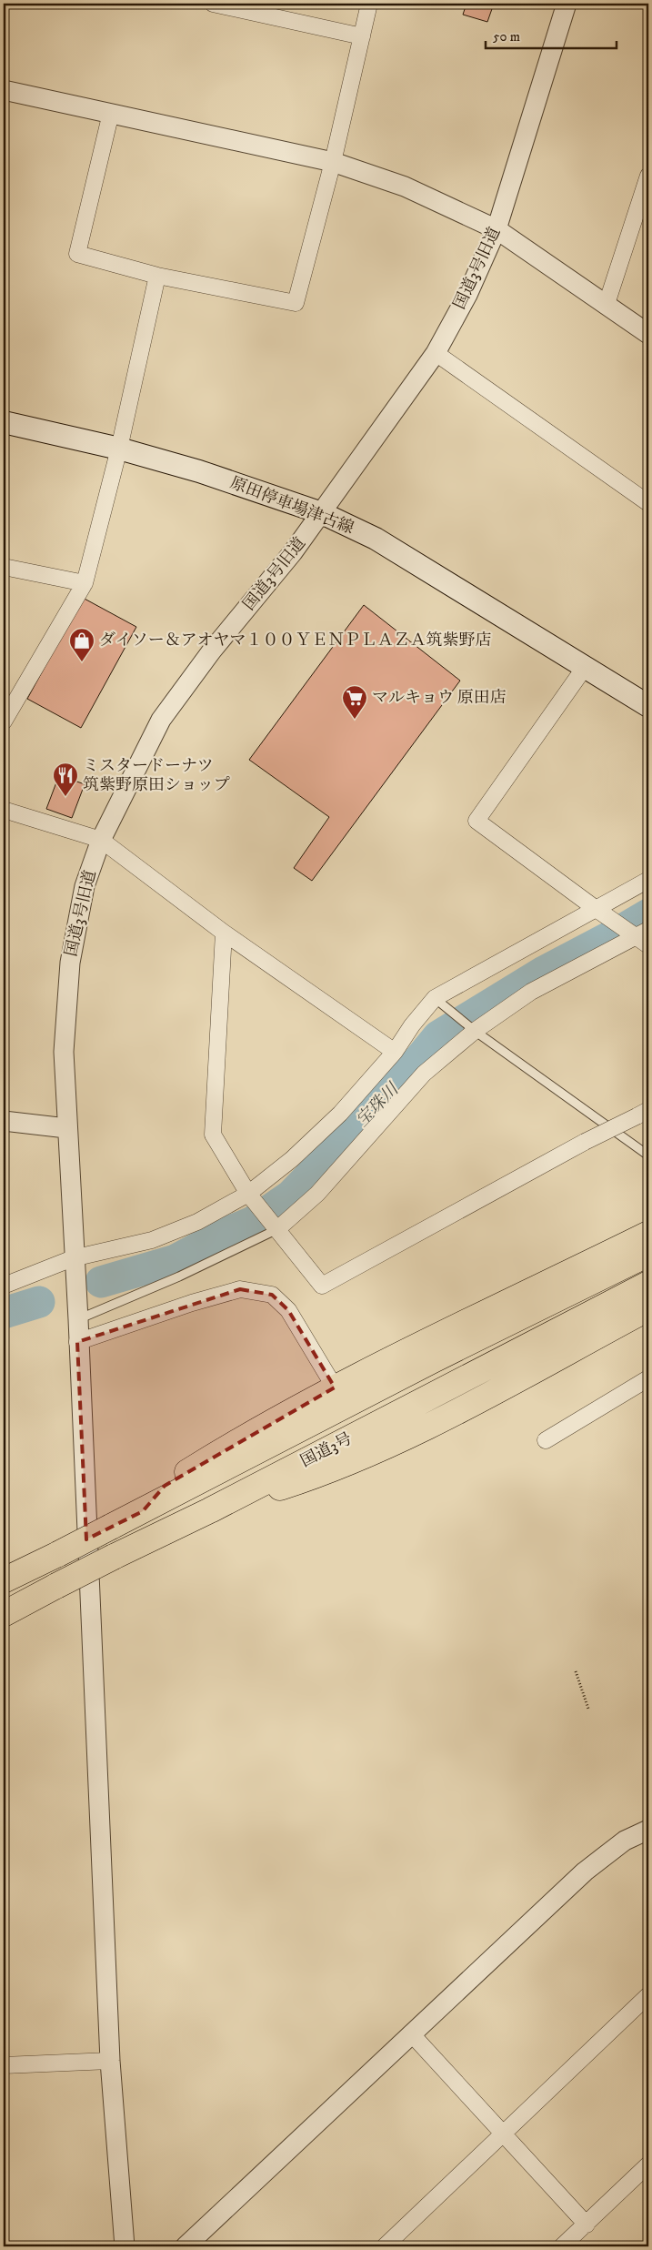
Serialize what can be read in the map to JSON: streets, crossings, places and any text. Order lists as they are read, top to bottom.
{
  "streets": {
    "highway": ["国道3号"],
    "main road": ["原田停車場津古線"],
    "street": ["国道3号旧道"]
  },
  "crossings": [
    ["国道3号旧道", "原田停車場津古線"]
  ],
  "water": ["宝珠川"],
  "places": {
    "shop": ["ダイソー＆アオヤマ１００ＹＥＮＰＬＡＺＡ筑紫野店"],
    "supermarket": ["マルキョウ 原田店"],
    "restaurant": ["ミスタードーナツ 筑紫野原田ショップ"]
  },
  "scale_bar": "50 m"
}
